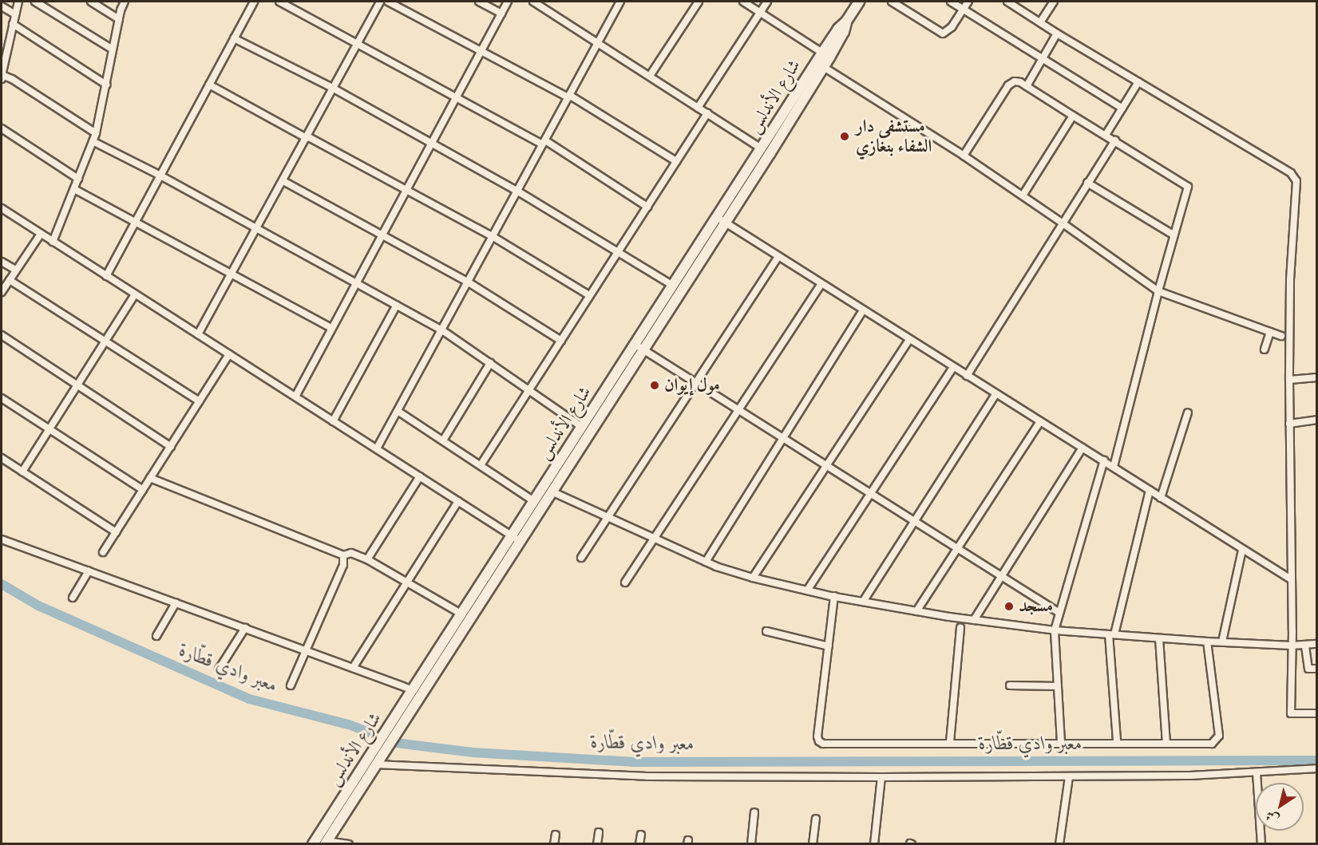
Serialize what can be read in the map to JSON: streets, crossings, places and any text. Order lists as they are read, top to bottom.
{
  "streets": {
    "main road": ["شارع الأندلس"]
  },
  "water": ["معبر وادي قطّارة"],
  "places": ["مستشفى دار الشفاء بنغازي", "مول إيوان", "مسجد"],
  "north": "bottom left"
}
